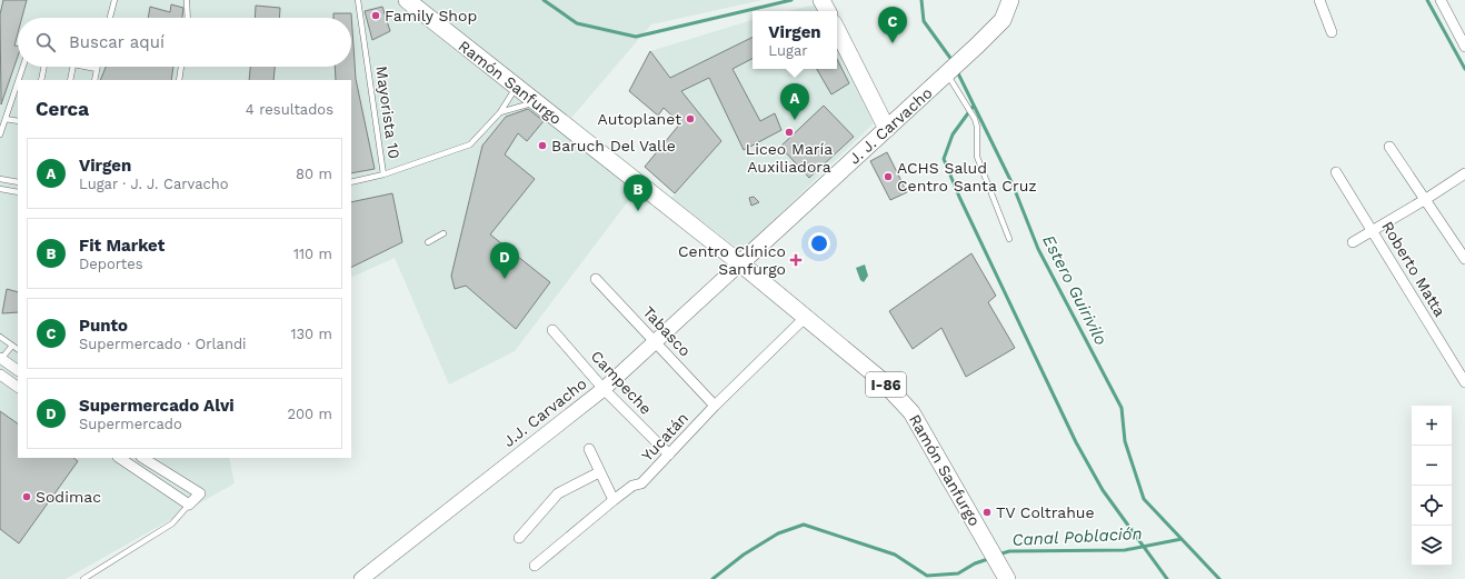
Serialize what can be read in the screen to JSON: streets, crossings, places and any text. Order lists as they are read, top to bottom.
{
  "streets": {
    "main road": [
      "Ramón Sanfurgo",
      "J. J. Carvacho",
      "I-86",
      "J.J. Carvacho"
    ],
    "street": [
      "Roberto Matta",
      "Tabasco",
      "Campeche",
      "Yucatán"
    ],
    "lane": ["Mayorista 10"]
  },
  "crossings": [
    ["Ramón Sanfurgo", "Mayorista 10"],
    ["Ramón Sanfurgo", "J. J. Carvacho"],
    ["Ramón Sanfurgo", "J.J. Carvacho"],
    ["Ramón Sanfurgo", "Yucatán"],
    ["J. J. Carvacho", "J.J. Carvacho"],
    ["Tabasco", "J.J. Carvacho"],
    ["Tabasco", "Yucatán"],
    ["Campeche", "J.J. Carvacho"],
    ["Campeche", "Yucatán"]
  ],
  "water": ["Estero Guirivilo", "Canal Población"],
  "places": {
    "other": [
      "Family Shop",
      "Autoplanet",
      "Liceo María Auxiliadora",
      "Baruch Del Valle",
      "ACHS Salud Centro Santa Cruz",
      "Sodimac",
      "TV Coltrahue"
    ],
    "health": ["Centro Clínico Sanfurgo"]
  },
  "page": {
    "pins": [
      "C",
      "A",
      "B",
      "D"
    ],
    "popup": ["Virgen", "Lugar"],
    "search": "Buscar aquí",
    "heading": ["Cerca", "4 resultados"],
    "list": [
      {
        "mark": "A",
        "name": "Virgen",
        "note": "Lugar · J. J. Carvacho",
        "value": "80 m"
      },
      {
        "mark": "B",
        "name": "Fit Market",
        "note": "Deportes",
        "value": "110 m"
      },
      {
        "mark": "C",
        "name": "Punto",
        "note": "Supermercado · Orlandi",
        "value": "130 m"
      },
      {
        "mark": "D",
        "name": "Supermercado Alvi",
        "note": "Supermercado",
        "value": "200 m"
      }
    ],
    "map_buttons": ["+", "−"]
  }
}
